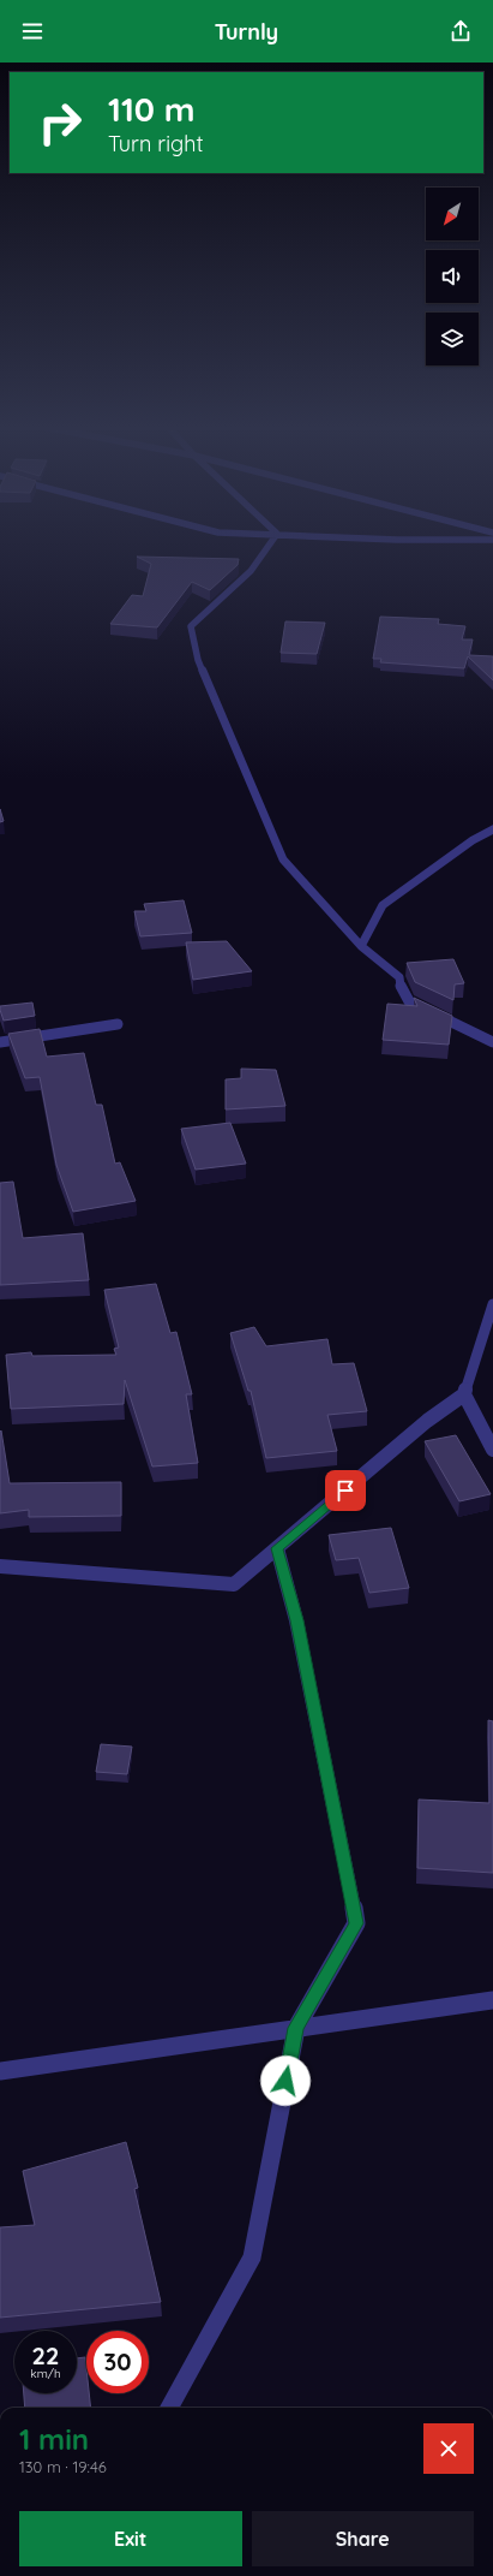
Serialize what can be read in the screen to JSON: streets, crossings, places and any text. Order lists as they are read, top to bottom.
{
  "north": "bottom left",
  "page": {
    "header": "Turnly",
    "turn": ["110 m", "Turn right"],
    "speed": "22 km/h",
    "limit": "30",
    "heading": ["1 min", "130 m · 19:46"],
    "buttons": ["Exit", "Share"]
  }
}
